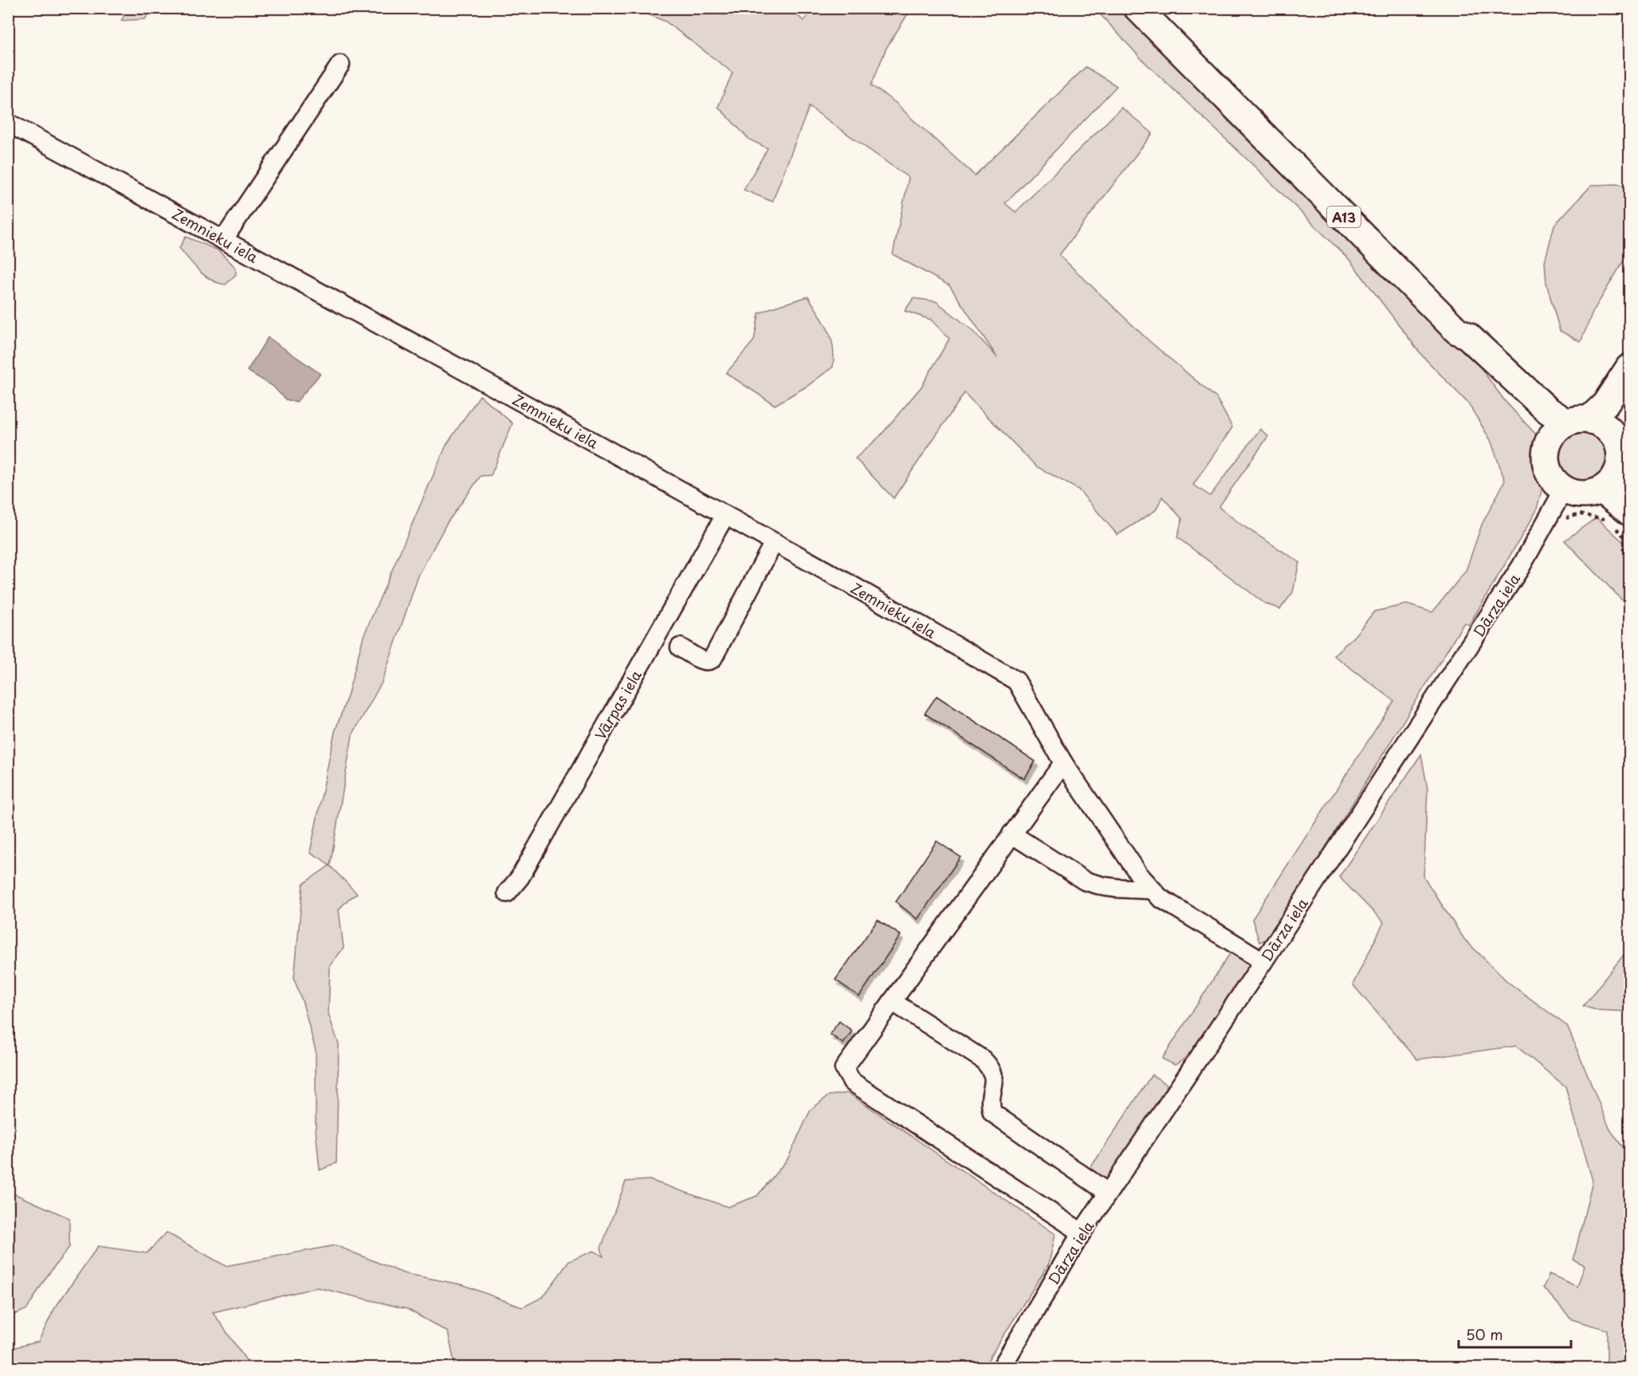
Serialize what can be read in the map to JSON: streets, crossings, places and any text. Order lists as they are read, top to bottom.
{
  "streets": {
    "highway": ["A13"],
    "street": ["Zemnieku iela", "Dārza iela", "Vārpas iela"]
  },
  "crossings": [
    ["A13", "Dārza iela"],
    ["Zemnieku iela", "Dārza iela"],
    ["Zemnieku iela", "Vārpas iela"]
  ],
  "scale_bar": "50 m"
}
